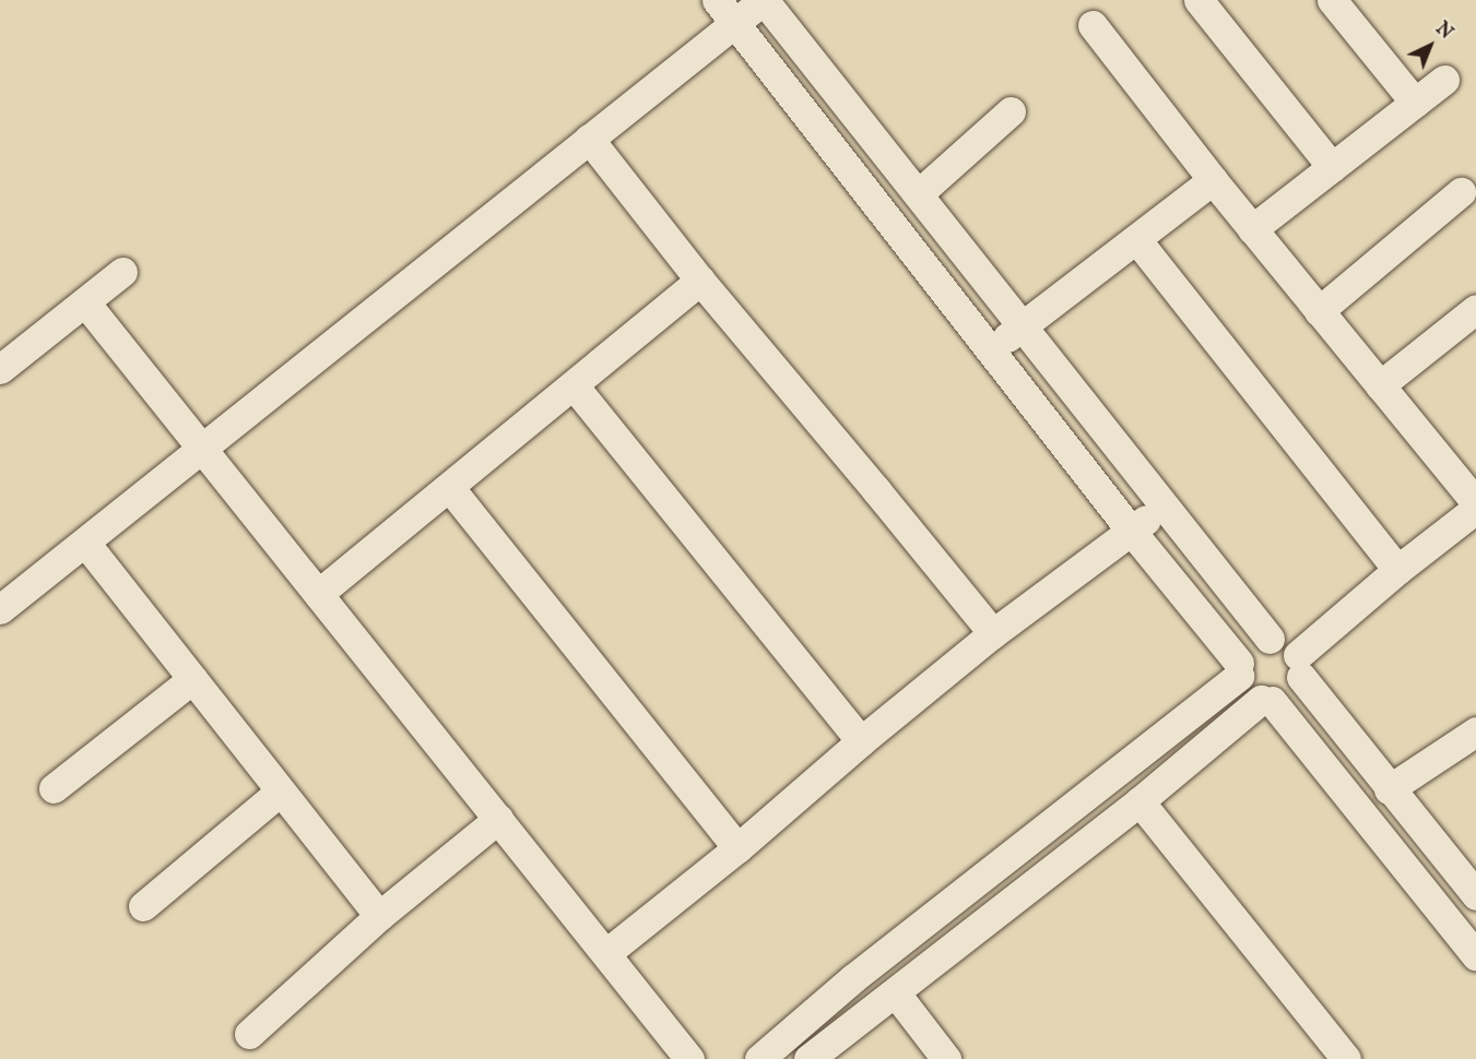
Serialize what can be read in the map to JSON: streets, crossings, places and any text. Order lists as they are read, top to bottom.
{
  "north": "top right"
}
